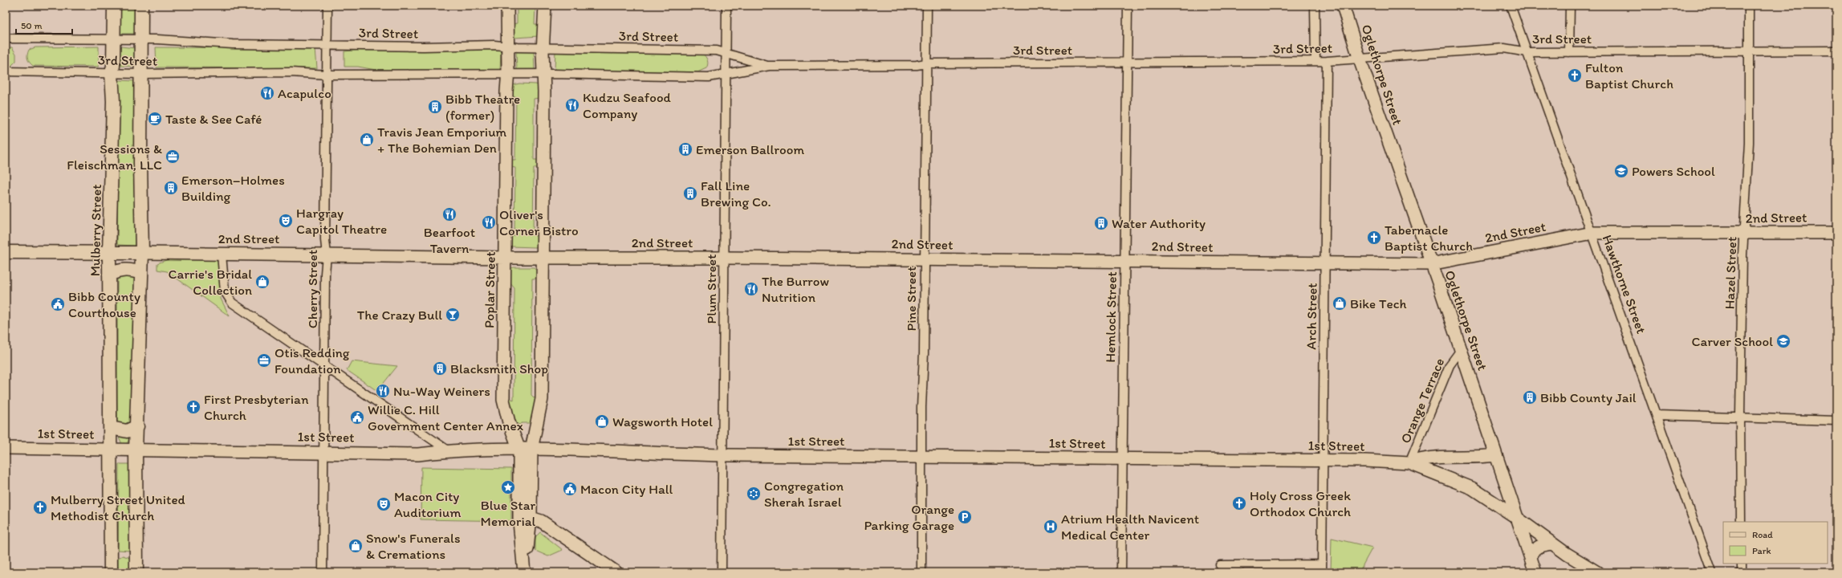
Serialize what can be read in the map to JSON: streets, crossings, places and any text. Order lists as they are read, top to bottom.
{
  "streets": {
    "main road": ["2nd Street", "Mulberry Street"],
    "street": [
      "3rd Street",
      "Oglethorpe Street",
      "Hazel Street",
      "Hawthorne Street",
      "Cherry Street",
      "Plum Street",
      "Poplar Street",
      "Pine Street",
      "Arch Street",
      "Hemlock Street",
      "Orange Terrace",
      "1st Street"
    ]
  },
  "crossings": [
    ["3rd Street", "Oglethorpe Street"],
    ["3rd Street", "Mulberry Street"],
    ["3rd Street", "Hazel Street"],
    ["3rd Street", "Hawthorne Street"],
    ["3rd Street", "Cherry Street"],
    ["3rd Street", "Plum Street"],
    ["3rd Street", "Poplar Street"],
    ["3rd Street", "Pine Street"],
    ["3rd Street", "Arch Street"],
    ["3rd Street", "Hemlock Street"],
    ["Oglethorpe Street", "2nd Street"],
    ["Oglethorpe Street", "Orange Terrace"],
    ["Oglethorpe Street", "1st Street"],
    ["2nd Street", "Mulberry Street"],
    ["2nd Street", "Hazel Street"],
    ["2nd Street", "Hawthorne Street"],
    ["2nd Street", "Cherry Street"],
    ["2nd Street", "Plum Street"],
    ["2nd Street", "Poplar Street"],
    ["2nd Street", "Pine Street"],
    ["2nd Street", "Arch Street"],
    ["2nd Street", "Hemlock Street"],
    ["Mulberry Street", "1st Street"],
    ["Cherry Street", "1st Street"],
    ["Plum Street", "1st Street"],
    ["Poplar Street", "1st Street"],
    ["Pine Street", "1st Street"],
    ["Arch Street", "1st Street"],
    ["Hemlock Street", "1st Street"],
    ["Orange Terrace", "1st Street"]
  ],
  "places": {
    "church": [
      "Fulton Baptist Church",
      "Tabernacle Baptist Church",
      "First Presbyterian Church",
      "Holy Cross Greek Orthodox Church",
      "Mulberry Street United Methodist Church"
    ],
    "restaurant": [
      "Acapulco",
      "Kudzu Seafood Company",
      "Bearfoot Tavern",
      "Oliver's Corner Bistro",
      "The Burrow Nutrition",
      "Nu-Way Weiners"
    ],
    "building": [
      "Bibb Theatre (former)",
      "Emerson Ballroom",
      "Emerson–Holmes Building",
      "Fall Line Brewing Co.",
      "Water Authority",
      "Blacksmith Shop",
      "Bibb County Jail"
    ],
    "cafe": ["Taste & See Café"],
    "shop": [
      "Travis Jean Emporium + The Bohemian Den",
      "Carrie's Bridal Collection",
      "Bike Tech",
      "Wagsworth Hotel",
      "Snow's Funerals & Cremations"
    ],
    "office": ["Sessions & Fleischman, LLC", "Otis Redding Foundation"],
    "school or university": ["Powers School", "Carver School"],
    "theatre": ["Hargray Capitol Theatre", "Macon City Auditorium"],
    "public building": ["Bibb County Courthouse", "Willie C. Hill Government Center Annex", "Macon City Hall"],
    "bar": ["The Crazy Bull"],
    "place": ["Blue Star Memorial"],
    "synagogue": ["Congregation Sherah Israel"],
    "parking": ["Orange Parking Garage"],
    "hospital": ["Atrium Health Navicent Medical Center"]
  },
  "legend": ["Road", "Park"],
  "scale_bar": "50 m"
}
